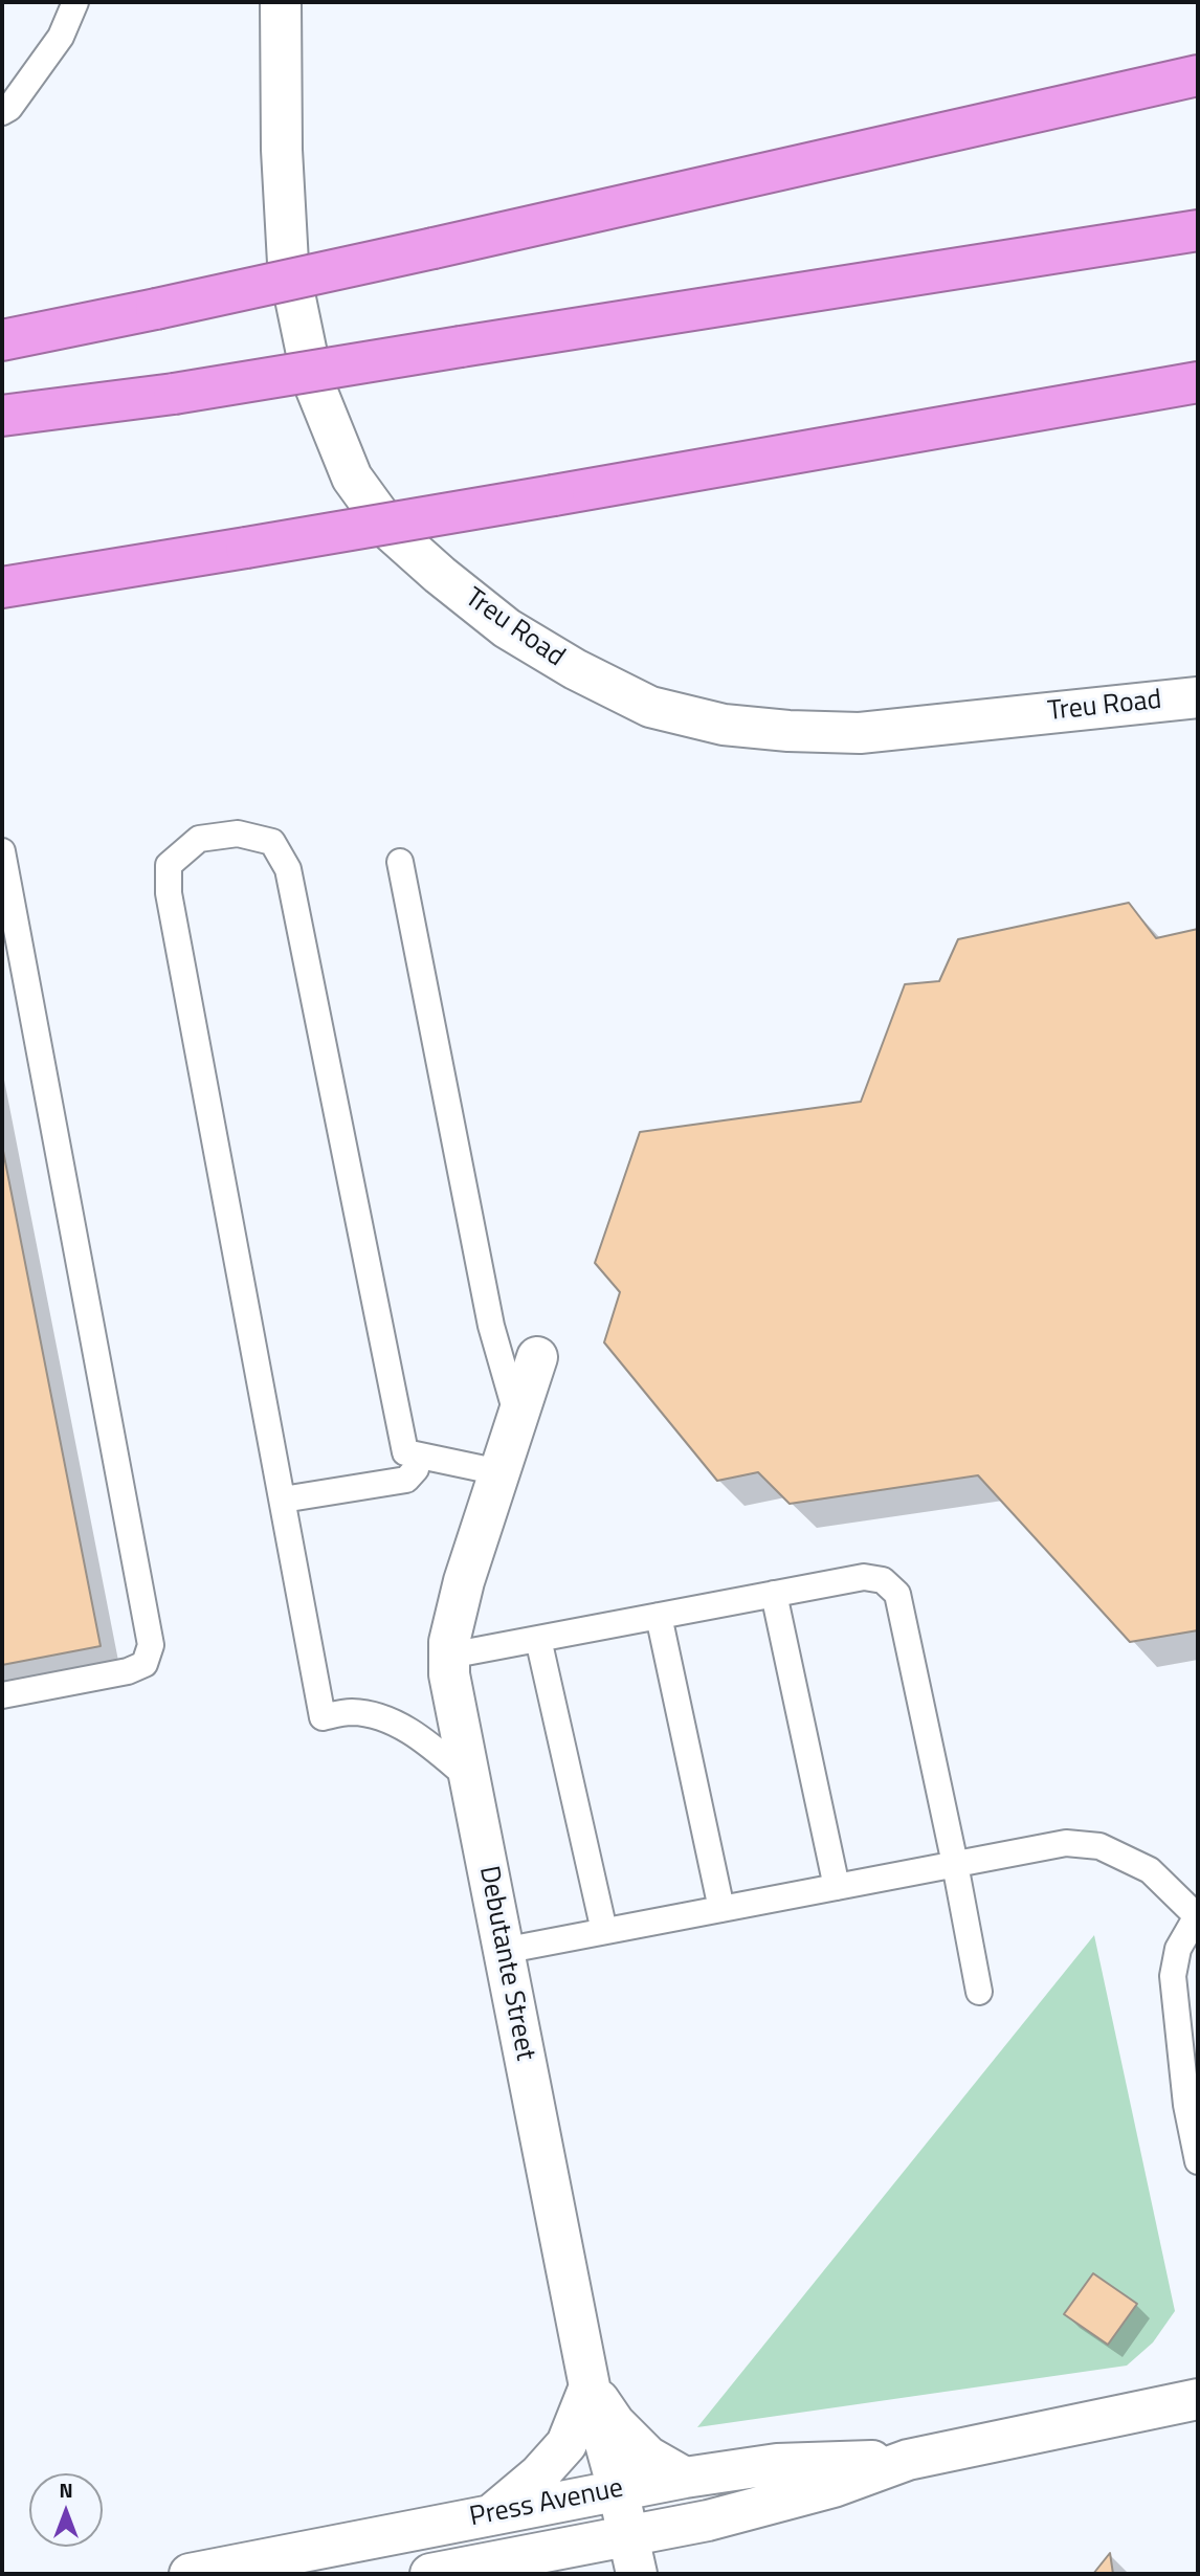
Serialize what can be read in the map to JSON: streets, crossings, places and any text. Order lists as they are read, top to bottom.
{
  "streets": {
    "street": ["Treu Road", "Debutante Street", "Press Avenue"]
  },
  "crossings": [
    ["Debutante Street", "Press Avenue"]
  ],
  "north": "top"
}
